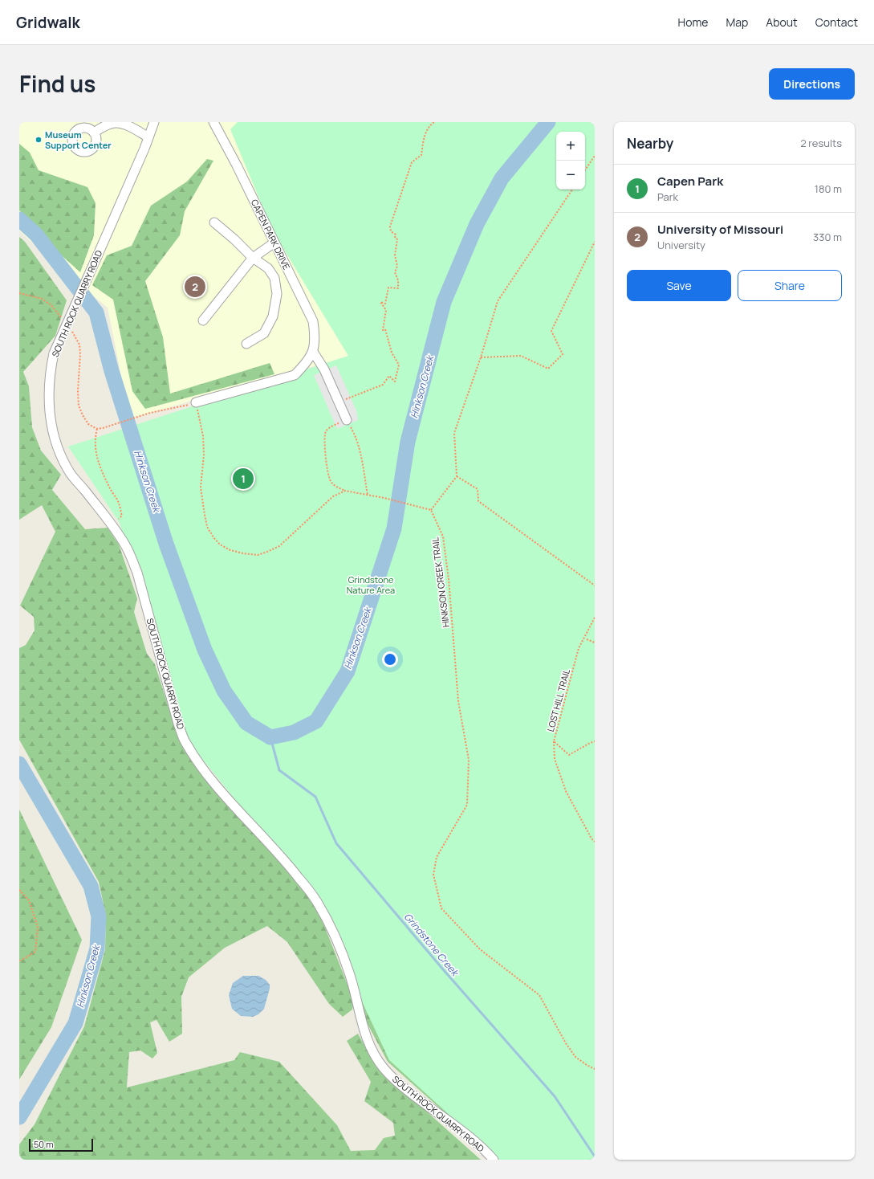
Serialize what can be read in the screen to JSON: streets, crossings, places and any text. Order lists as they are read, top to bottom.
{
  "streets": {
    "street": ["CAPEN PARK DRIVE", "SOUTH ROCK QUARRY ROAD"],
    "path": ["HINKSON CREEK TRAIL", "LOST HILL TRAIL"]
  },
  "water": ["Hinkson Creek", "Grindstone Creek"],
  "parks": ["Grindstone Nature Area"],
  "places": ["Museum Support Center"],
  "scale_bar": "50 m",
  "page": {
    "header": "Gridwalk",
    "nav": [
      "Home",
      "Map",
      "About",
      "Contact"
    ],
    "title": "Find us",
    "buttons": [
      "Directions",
      ["Save", "Share"]
    ],
    "heading": ["Nearby", "2 results"],
    "map_buttons": ["+", "−"],
    "list": [
      {
        "mark": "1",
        "name": "Capen Park",
        "note": "Park",
        "value": "180 m"
      },
      {
        "mark": "2",
        "name": "University of Missouri",
        "note": "University",
        "value": "330 m"
      }
    ],
    "pins": ["2", "1"],
    "scale": "50 m"
  }
}
